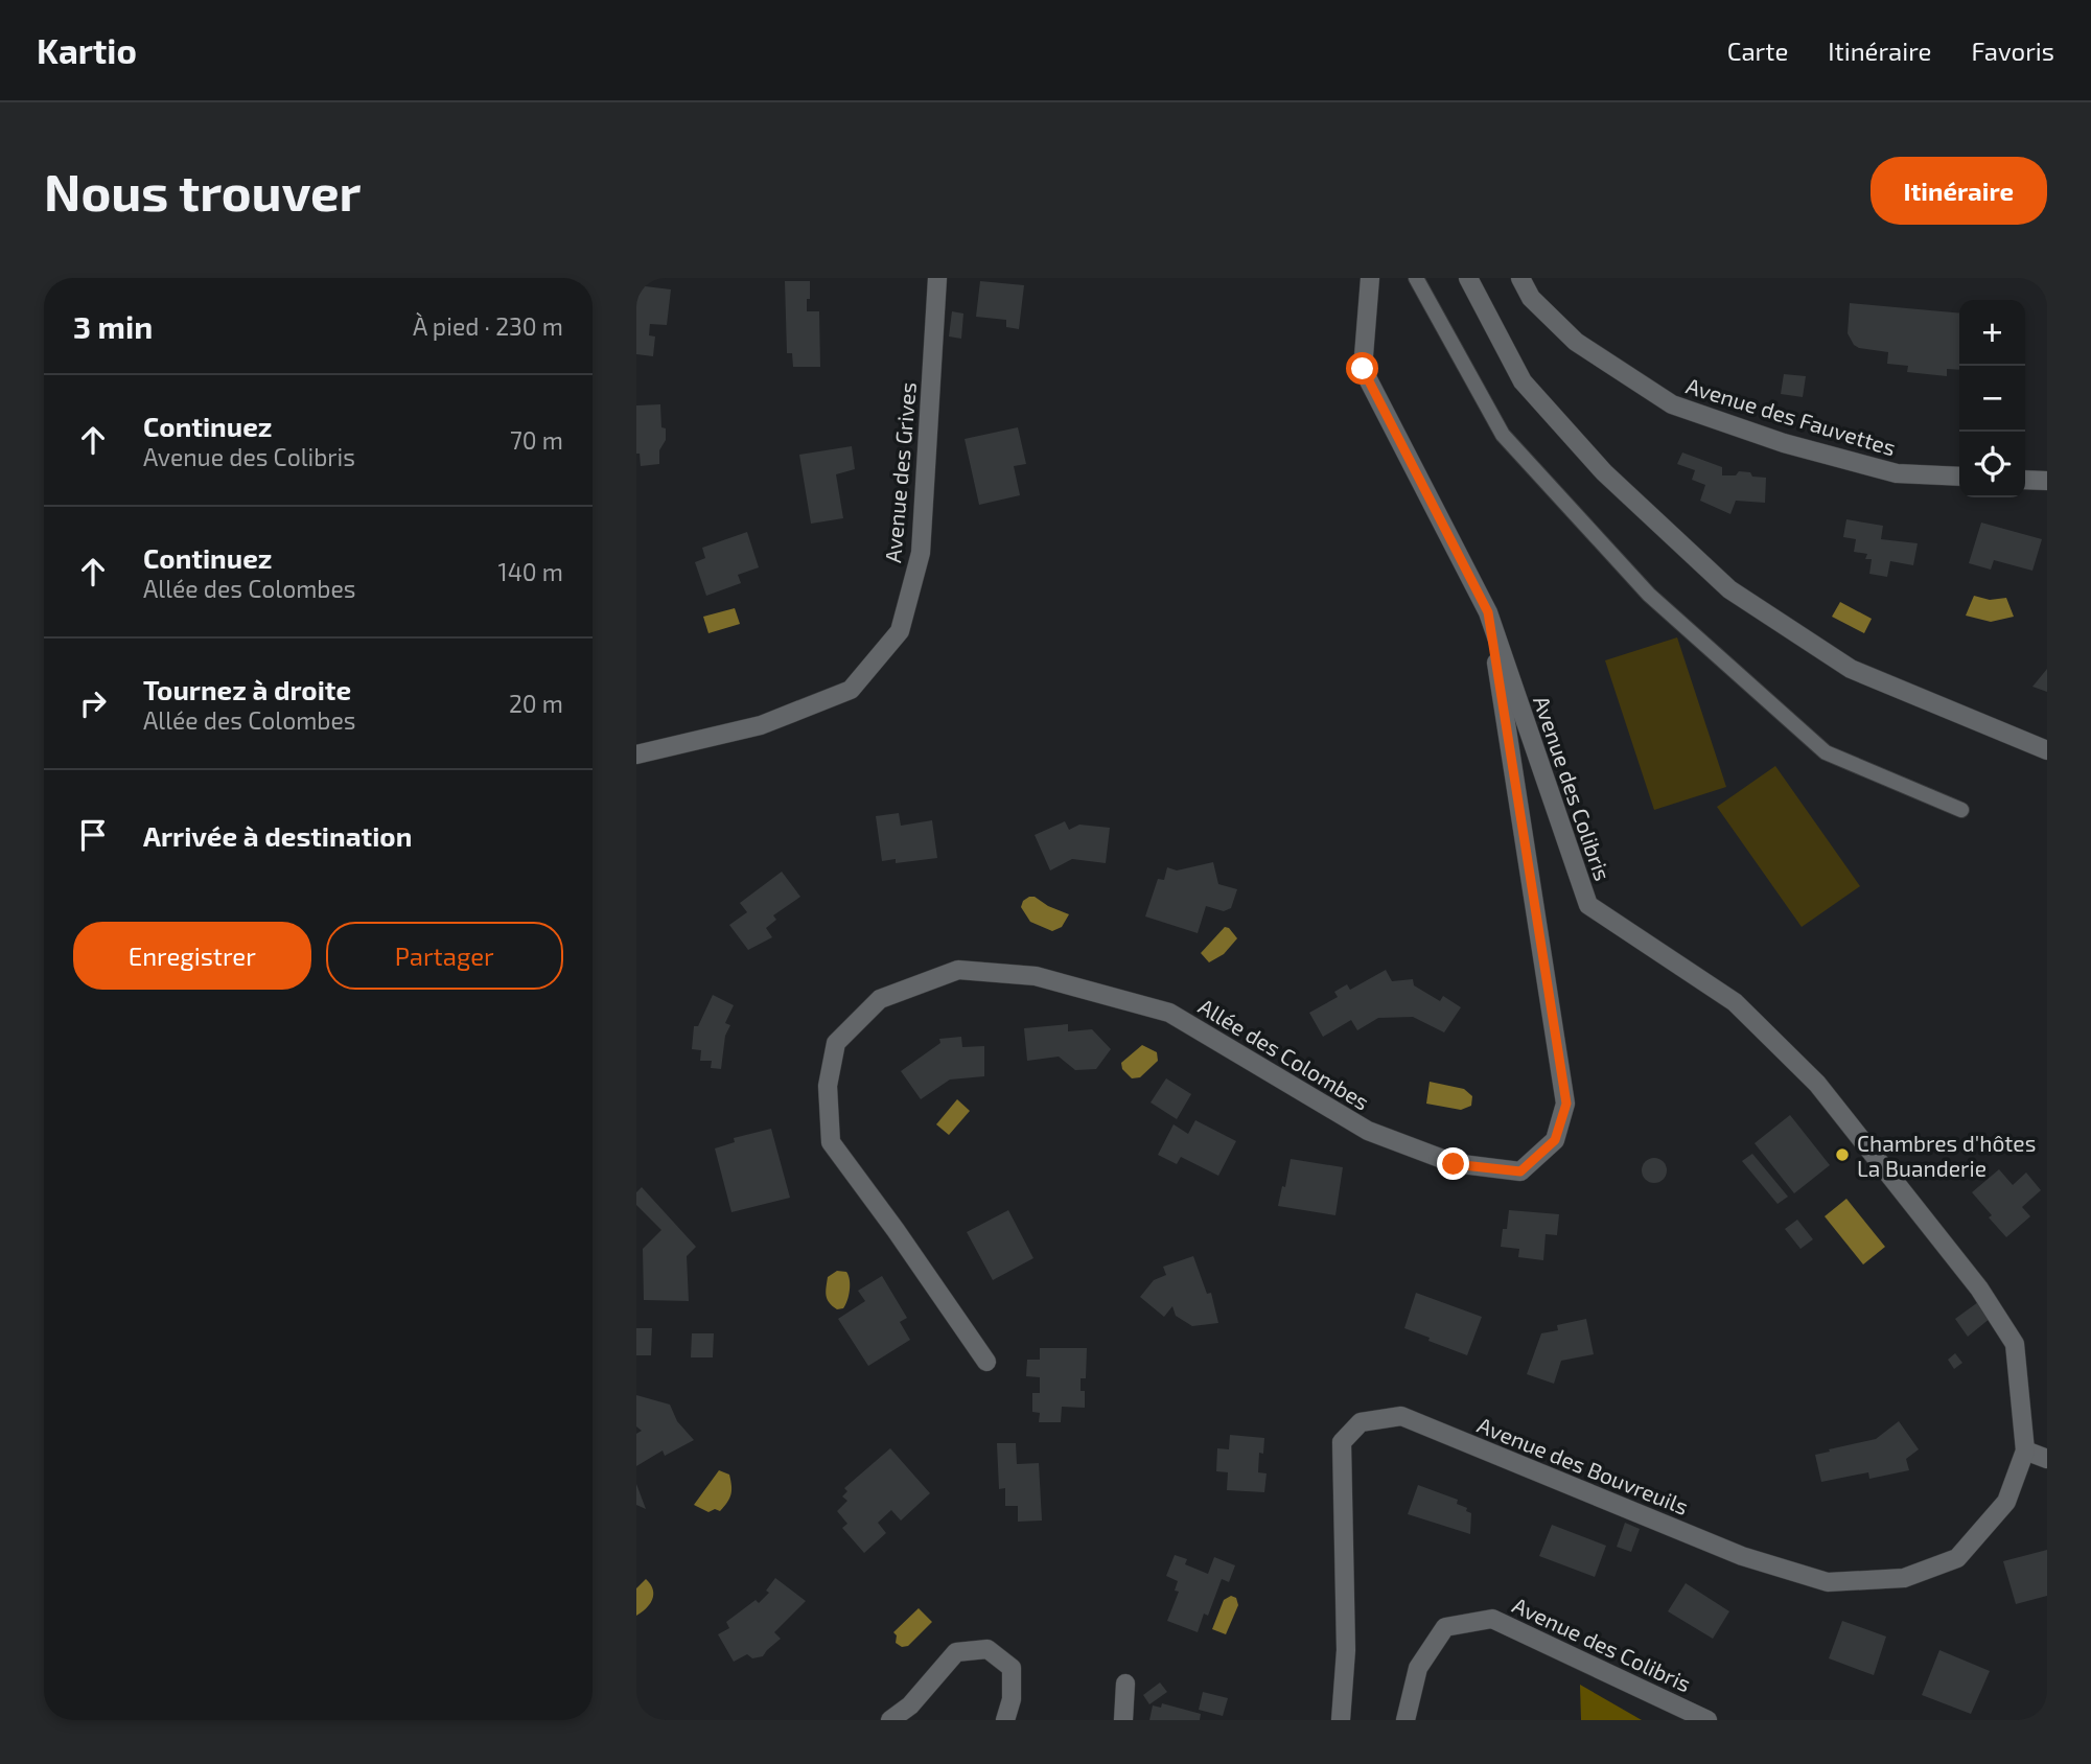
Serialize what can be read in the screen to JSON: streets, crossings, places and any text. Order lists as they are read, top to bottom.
{
  "streets": {
    "street": [
      "Avenue des Fauvettes",
      "Avenue des Grives",
      "Avenue des Colibris",
      "Allée des Colombes",
      "Avenue des Bouvreuils"
    ]
  },
  "crossings": [
    ["Avenue des Colibris", "Allée des Colombes"],
    ["Avenue des Colibris", "Avenue des Bouvreuils"]
  ],
  "places": ["Chambres d'hôtes La Buanderie"],
  "page": {
    "header": "Kartio",
    "nav": ["Carte", "Itinéraire", "Favoris"],
    "buttons": [
      "Itinéraire",
      ["Enregistrer", "Partager"]
    ],
    "title": "Nous trouver",
    "heading": ["3 min", "À pied · 230 m"],
    "map_buttons": ["+", "−"],
    "list": [
      ["Continuez", "Avenue des Colibris", "70 m"],
      ["Continuez", "Allée des Colombes", "140 m"],
      ["Tournez à droite", "Allée des Colombes", "20 m"],
      "Arrivée à destination"
    ]
  }
}
